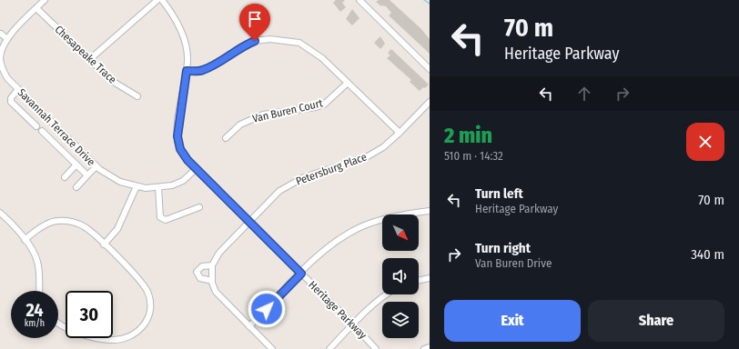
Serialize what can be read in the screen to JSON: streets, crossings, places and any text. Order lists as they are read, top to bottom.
{
  "streets": {
    "street": [
      "Chesapeake Trace",
      "Van Buren Court",
      "Savannah Terrace Drive",
      "Petersburg Place",
      "Heritage Parkway"
    ]
  },
  "crossings": [
    ["Chesapeake Trace", "Savannah Terrace Drive"],
    ["Savannah Terrace Drive", "Heritage Parkway"],
    ["Petersburg Place", "Heritage Parkway"]
  ],
  "north": "bottom right",
  "page": {
    "turn": ["70 m", "Heritage Parkway"],
    "heading": ["2 min", "510 m · 14:32"],
    "list": [
      {
        "name": "Turn left",
        "note": "Heritage Parkway",
        "value": "70 m"
      },
      {
        "name": "Turn right",
        "note": "Van Buren Drive",
        "value": "340 m"
      }
    ],
    "speed": "24 km/h",
    "limit": "30",
    "buttons": ["Exit", "Share"]
  }
}
